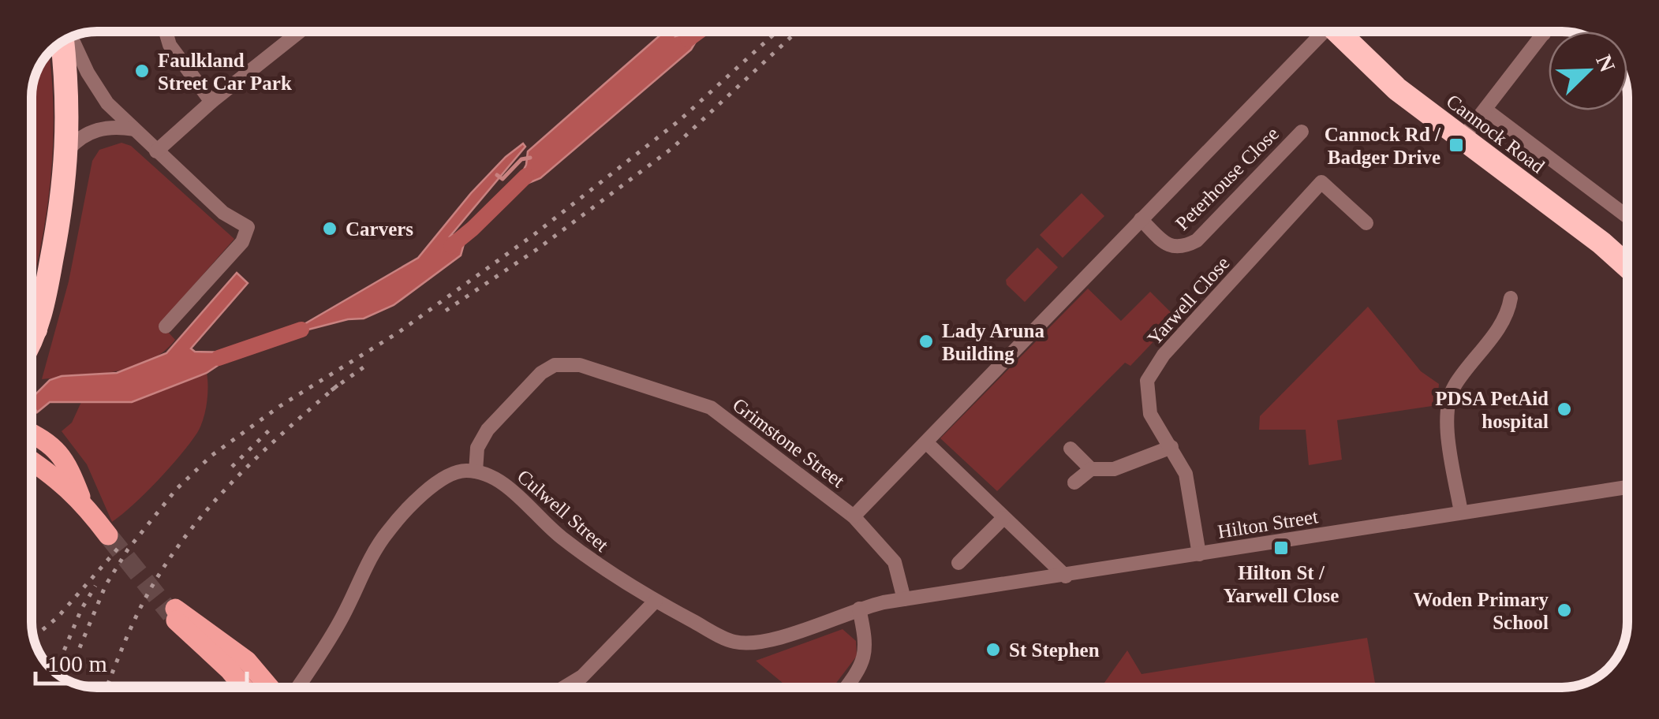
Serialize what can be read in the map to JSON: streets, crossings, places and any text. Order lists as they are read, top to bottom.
{
  "streets": {
    "highway": ["Cannock Road"],
    "street": [
      "Peterhouse Close",
      "Yarwell Close",
      "Grimstone Street",
      "Culwell Street",
      "Hilton Street"
    ]
  },
  "crossings": [
    ["Yarwell Close", "Hilton Street"],
    ["Grimstone Street", "Culwell Street"],
    ["Grimstone Street", "Hilton Street"],
    ["Culwell Street", "Hilton Street"]
  ],
  "places": {
    "other": [
      "Faulkland Street Car Park",
      "Carvers",
      "Lady Aruna Building",
      "PDSA PetAid hospital",
      "Woden Primary School",
      "St Stephen"
    ],
    "transit": ["Cannock Rd / Badger Drive", "Hilton St / Yarwell Close"]
  },
  "scale_bar": "100 m",
  "north": "top right"
}
